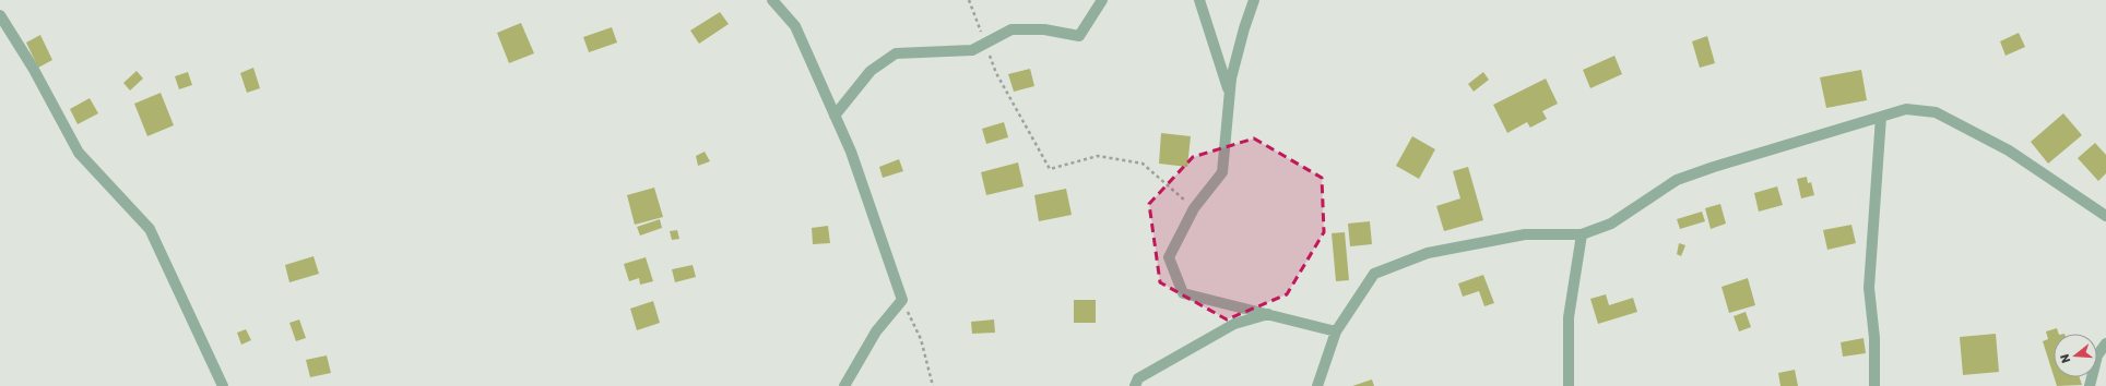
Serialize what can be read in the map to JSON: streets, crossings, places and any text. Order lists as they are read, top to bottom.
{
  "north": "left"
}
